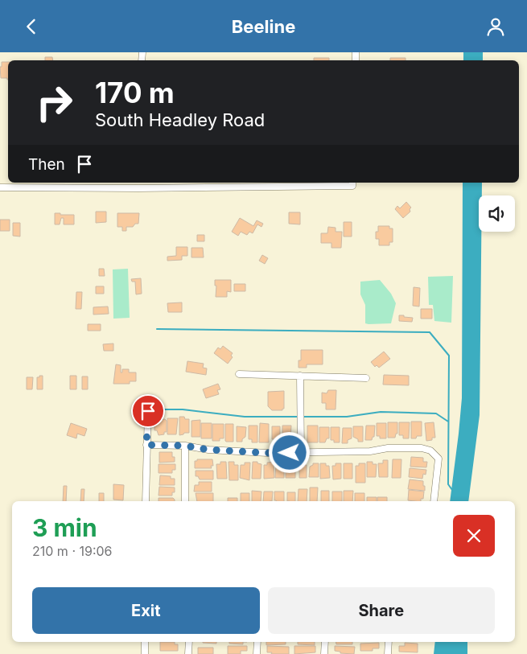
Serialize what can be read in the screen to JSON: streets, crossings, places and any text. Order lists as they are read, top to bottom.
{
  "page": {
    "header": "Beeline",
    "turn": ["170 m", "South Headley Road"],
    "then": "Then",
    "heading": ["3 min", "210 m · 19:06"],
    "buttons": ["Exit", "Share"]
  }
}
